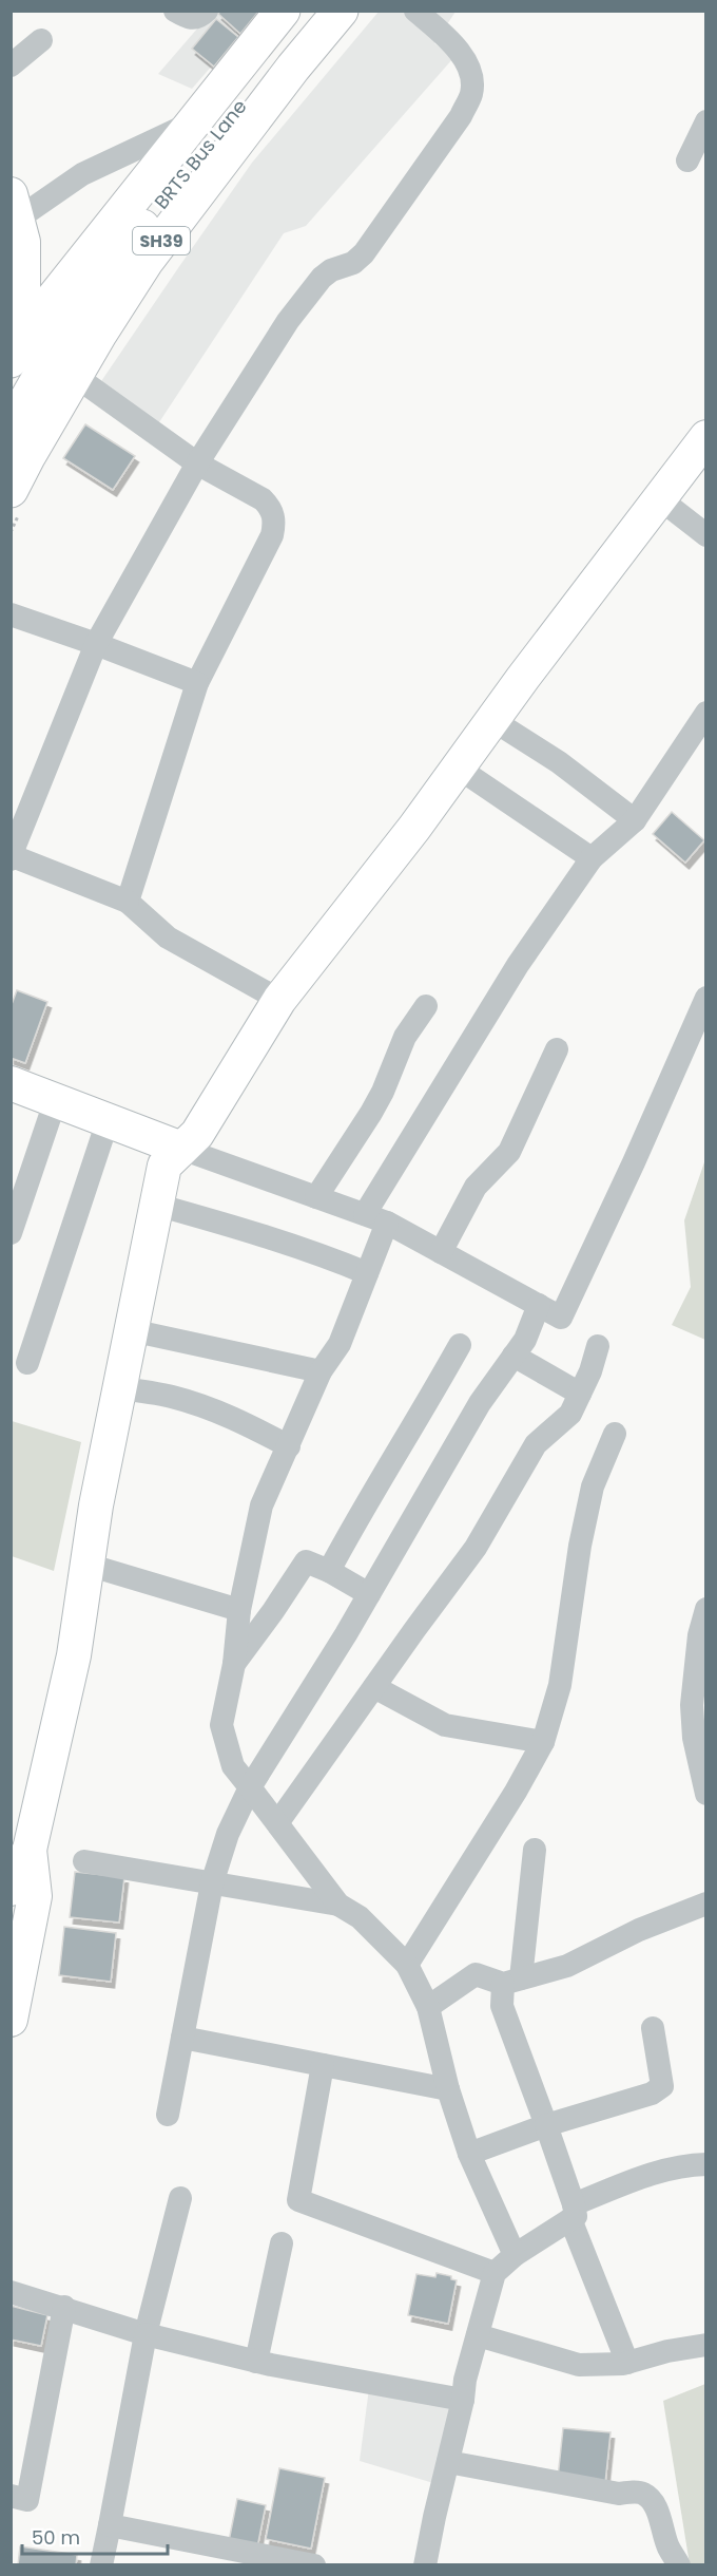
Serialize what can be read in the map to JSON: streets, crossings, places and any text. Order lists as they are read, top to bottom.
{
  "streets": {
    "main road": ["BRTS Bus Lane", "SH39"]
  },
  "crossings": [
    ["BRTS Bus Lane", "SH39"]
  ],
  "scale_bar": "50 m"
}
